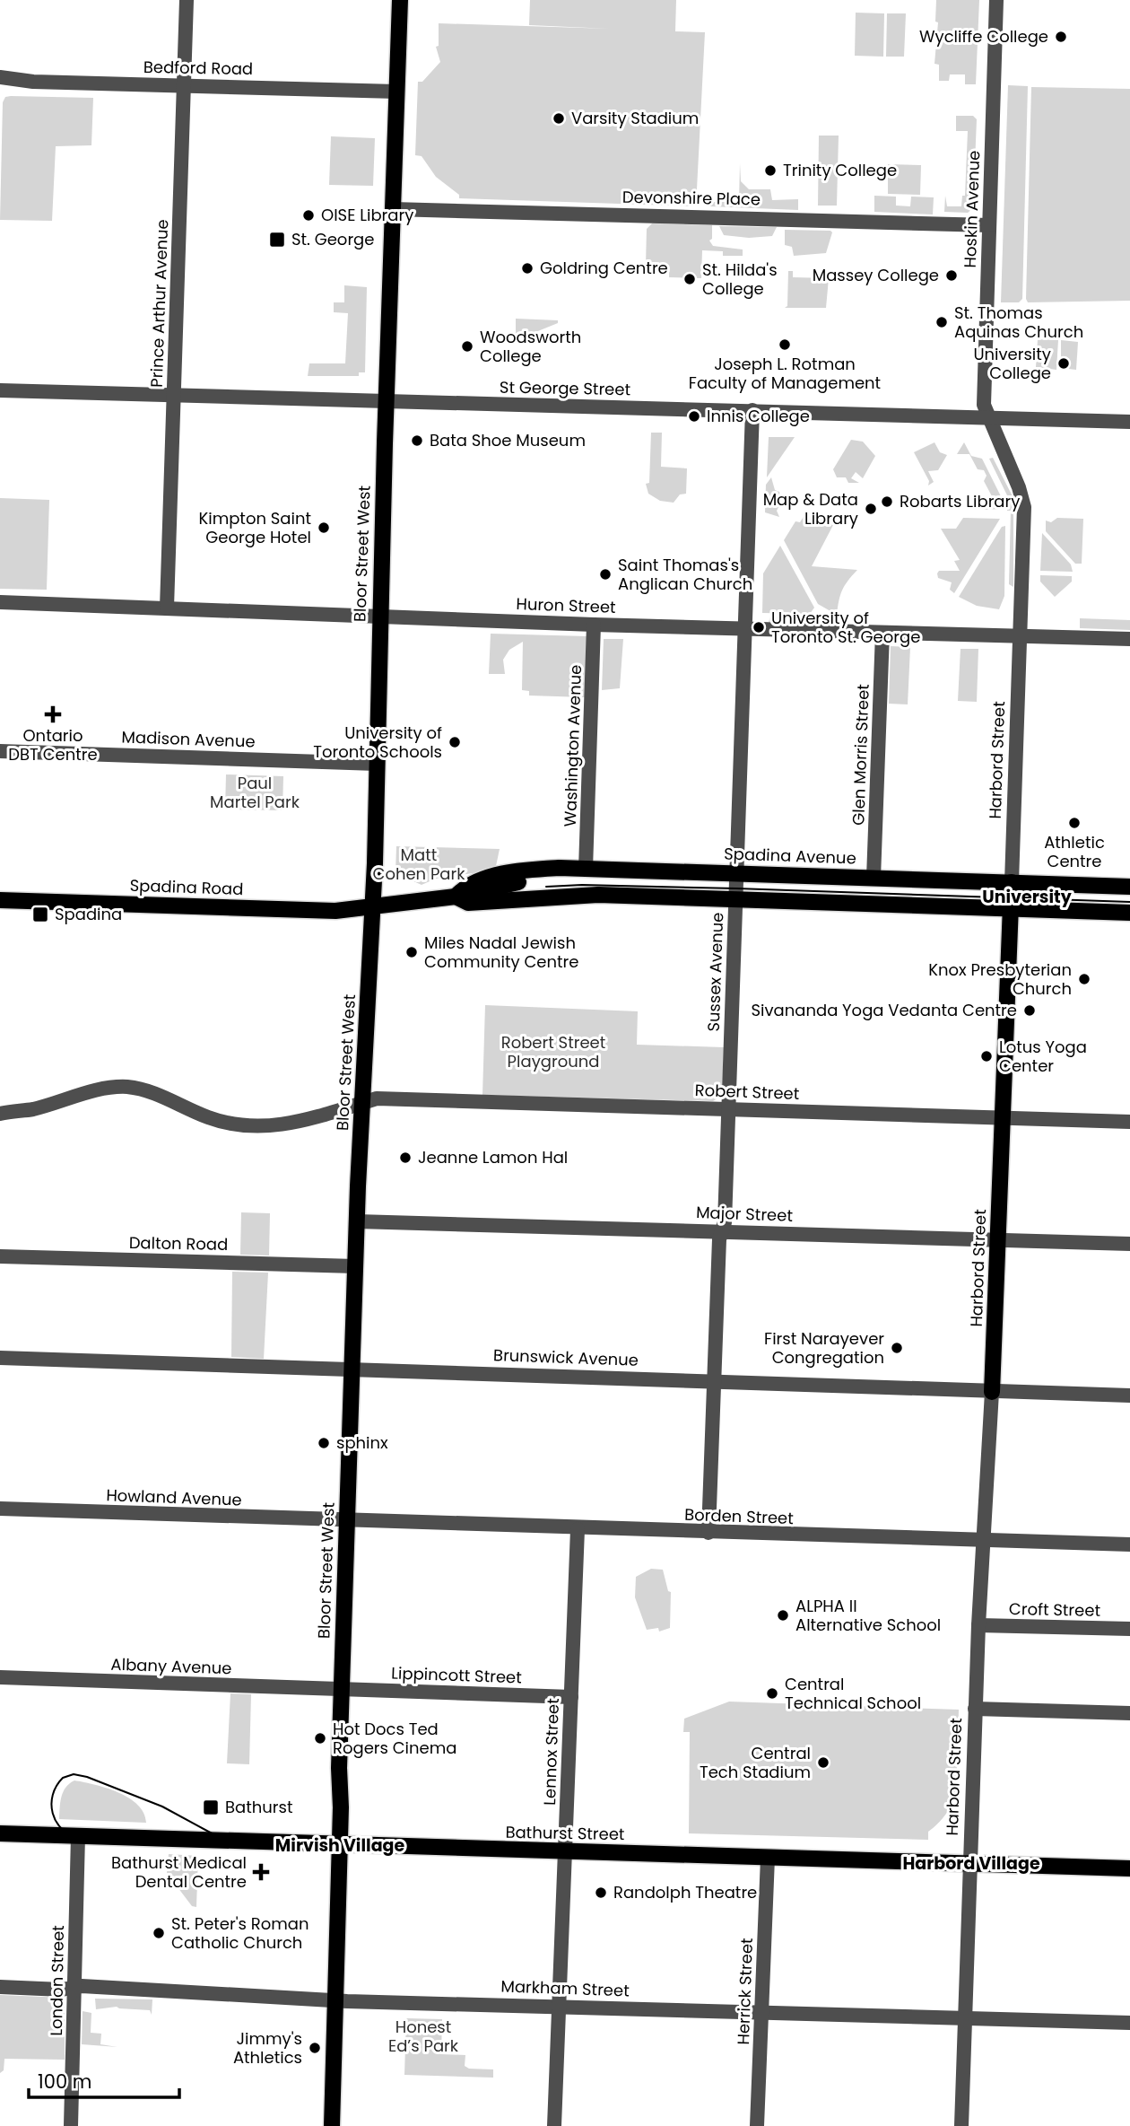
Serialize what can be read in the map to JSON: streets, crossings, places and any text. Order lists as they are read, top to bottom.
{
  "streets": {
    "main road": [
      "Bloor Street West",
      "Harbord Street",
      "Spadina Avenue",
      "Spadina Road",
      "Bathurst Street"
    ],
    "street": [
      "Bedford Road",
      "Devonshire Place",
      "Hoskin Avenue",
      "Prince Arthur Avenue",
      "St George Street",
      "Huron Street",
      "Madison Avenue",
      "Washington Avenue",
      "Glen Morris Street",
      "Sussex Avenue",
      "Robert Street",
      "Major Street",
      "Dalton Road",
      "Brunswick Avenue",
      "Howland Avenue",
      "Borden Street",
      "Croft Street",
      "Albany Avenue",
      "Lippincott Street",
      "Lennox Street",
      "London Street",
      "Markham Street",
      "Herrick Street"
    ]
  },
  "crossings": [
    ["Bedford Road", "Prince Arthur Avenue"],
    ["Bedford Road", "Bloor Street West"],
    ["Devonshire Place", "Hoskin Avenue"],
    ["Devonshire Place", "Bloor Street West"],
    ["Hoskin Avenue", "St George Street"],
    ["Hoskin Avenue", "Harbord Street"],
    ["Prince Arthur Avenue", "St George Street"],
    ["Prince Arthur Avenue", "Huron Street"],
    ["St George Street", "Bloor Street West"],
    ["St George Street", "Harbord Street"],
    ["St George Street", "Sussex Avenue"],
    ["Bloor Street West", "Huron Street"],
    ["Bloor Street West", "Madison Avenue"],
    ["Bloor Street West", "Spadina Avenue"],
    ["Bloor Street West", "Spadina Road"],
    ["Bloor Street West", "Robert Street"],
    ["Bloor Street West", "Major Street"],
    ["Bloor Street West", "Dalton Road"],
    ["Bloor Street West", "Brunswick Avenue"],
    ["Bloor Street West", "Howland Avenue"],
    ["Bloor Street West", "Borden Street"],
    ["Bloor Street West", "Albany Avenue"],
    ["Bloor Street West", "Lippincott Street"],
    ["Bloor Street West", "Bathurst Street"],
    ["Bloor Street West", "Markham Street"],
    ["Huron Street", "Washington Avenue"],
    ["Huron Street", "Glen Morris Street"],
    ["Huron Street", "Harbord Street"],
    ["Huron Street", "Sussex Avenue"],
    ["Washington Avenue", "Spadina Avenue"],
    ["Glen Morris Street", "Spadina Avenue"],
    ["Harbord Street", "Spadina Avenue"],
    ["Harbord Street", "Robert Street"],
    ["Harbord Street", "Major Street"],
    ["Harbord Street", "Brunswick Avenue"],
    ["Harbord Street", "Borden Street"],
    ["Harbord Street", "Croft Street"],
    ["Harbord Street", "Bathurst Street"],
    ["Harbord Street", "Markham Street"],
    ["Spadina Avenue", "Spadina Road"],
    ["Spadina Avenue", "Sussex Avenue"],
    ["Sussex Avenue", "Robert Street"],
    ["Sussex Avenue", "Major Street"],
    ["Sussex Avenue", "Brunswick Avenue"],
    ["Sussex Avenue", "Borden Street"],
    ["Howland Avenue", "Borden Street"],
    ["Borden Street", "Lennox Street"],
    ["Albany Avenue", "Lippincott Street"],
    ["Lippincott Street", "Lennox Street"],
    ["Lennox Street", "Bathurst Street"],
    ["Lennox Street", "Markham Street"],
    ["Bathurst Street", "London Street"],
    ["Bathurst Street", "Herrick Street"],
    ["London Street", "Markham Street"],
    ["Markham Street", "Herrick Street"]
  ],
  "districts": ["University", "Mirvish Village", "Harbord Village"],
  "parks": [
    "Paul Martel Park",
    "Matt Cohen Park",
    "Robert Street Playground",
    "Honest Ed’s Park"
  ],
  "places": {
    "other": [
      "Wycliffe College",
      "Varsity Stadium",
      "Trinity College",
      "OISE Library",
      "Goldring Centre",
      "Massey College",
      "St. Hilda's College",
      "St. Thomas Aquinas Church",
      "Joseph L. Rotman Faculty of Management",
      "Woodsworth College",
      "University College",
      "Innis College",
      "Bata Shoe Museum",
      "Robarts Library",
      "Map & Data Library",
      "Kimpton Saint George Hotel",
      "Saint Thomas's Anglican Church",
      "University of Toronto St. George",
      "University of Toronto Schools",
      "Athletic Centre",
      "Miles Nadal Jewish Community Centre",
      "Knox Presbyterian Church",
      "Sivananda Yoga Vedanta Centre",
      "Lotus Yoga Center",
      "Jeanne Lamon Hal",
      "First Narayever Congregation",
      "sphinx",
      "ALPHA II Alternative School",
      "Central Technical School",
      "Hot Docs Ted Rogers Cinema",
      "Central Tech Stadium",
      "Randolph Theatre",
      "St. Peter's Roman Catholic Church",
      "Jimmy's Athletics"
    ],
    "transit": ["St. George", "Spadina", "Bathurst"],
    "health": ["Ontario DBT Centre", "Bathurst Medical Dental Centre"]
  },
  "scale_bar": "100 m"
}
